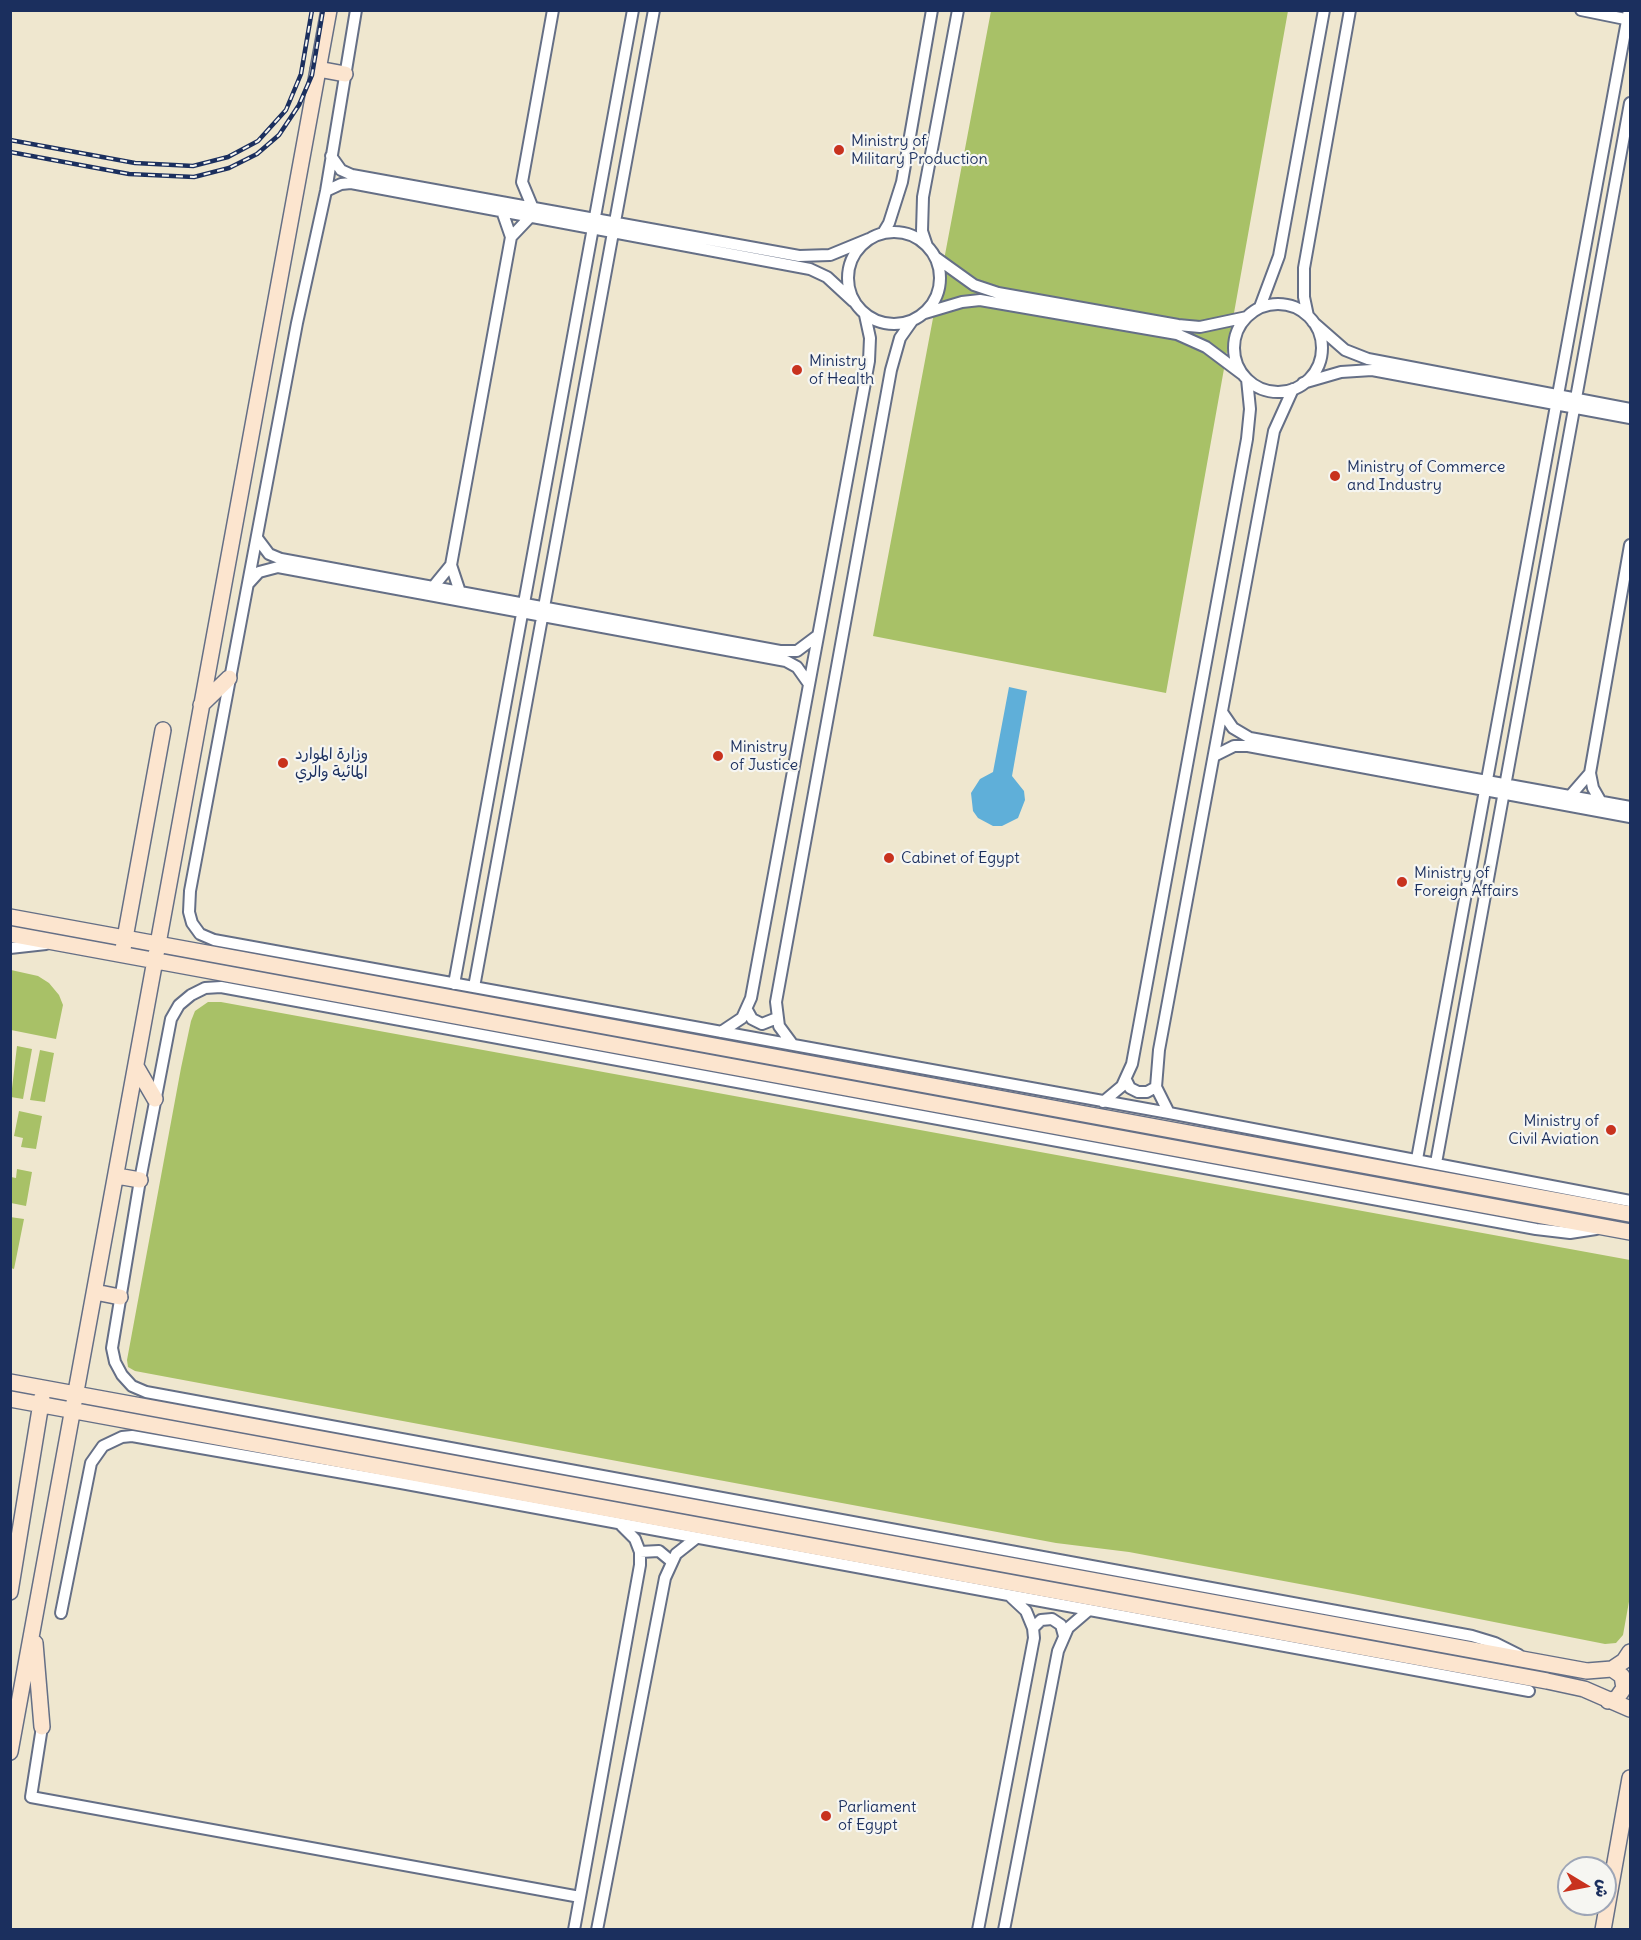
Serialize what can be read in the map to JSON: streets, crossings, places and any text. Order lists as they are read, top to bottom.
{
  "places": [
    "Ministry of Military Production",
    "Ministry of Health",
    "Ministry of Commerce and Industry",
    "Ministry of Justice",
    "وزارة الموارد المائية والري",
    "Cabinet of Egypt",
    "Ministry of Foreign Affairs",
    "Ministry of Civil Aviation",
    "Parliament of Egypt"
  ],
  "north": "right"
}
